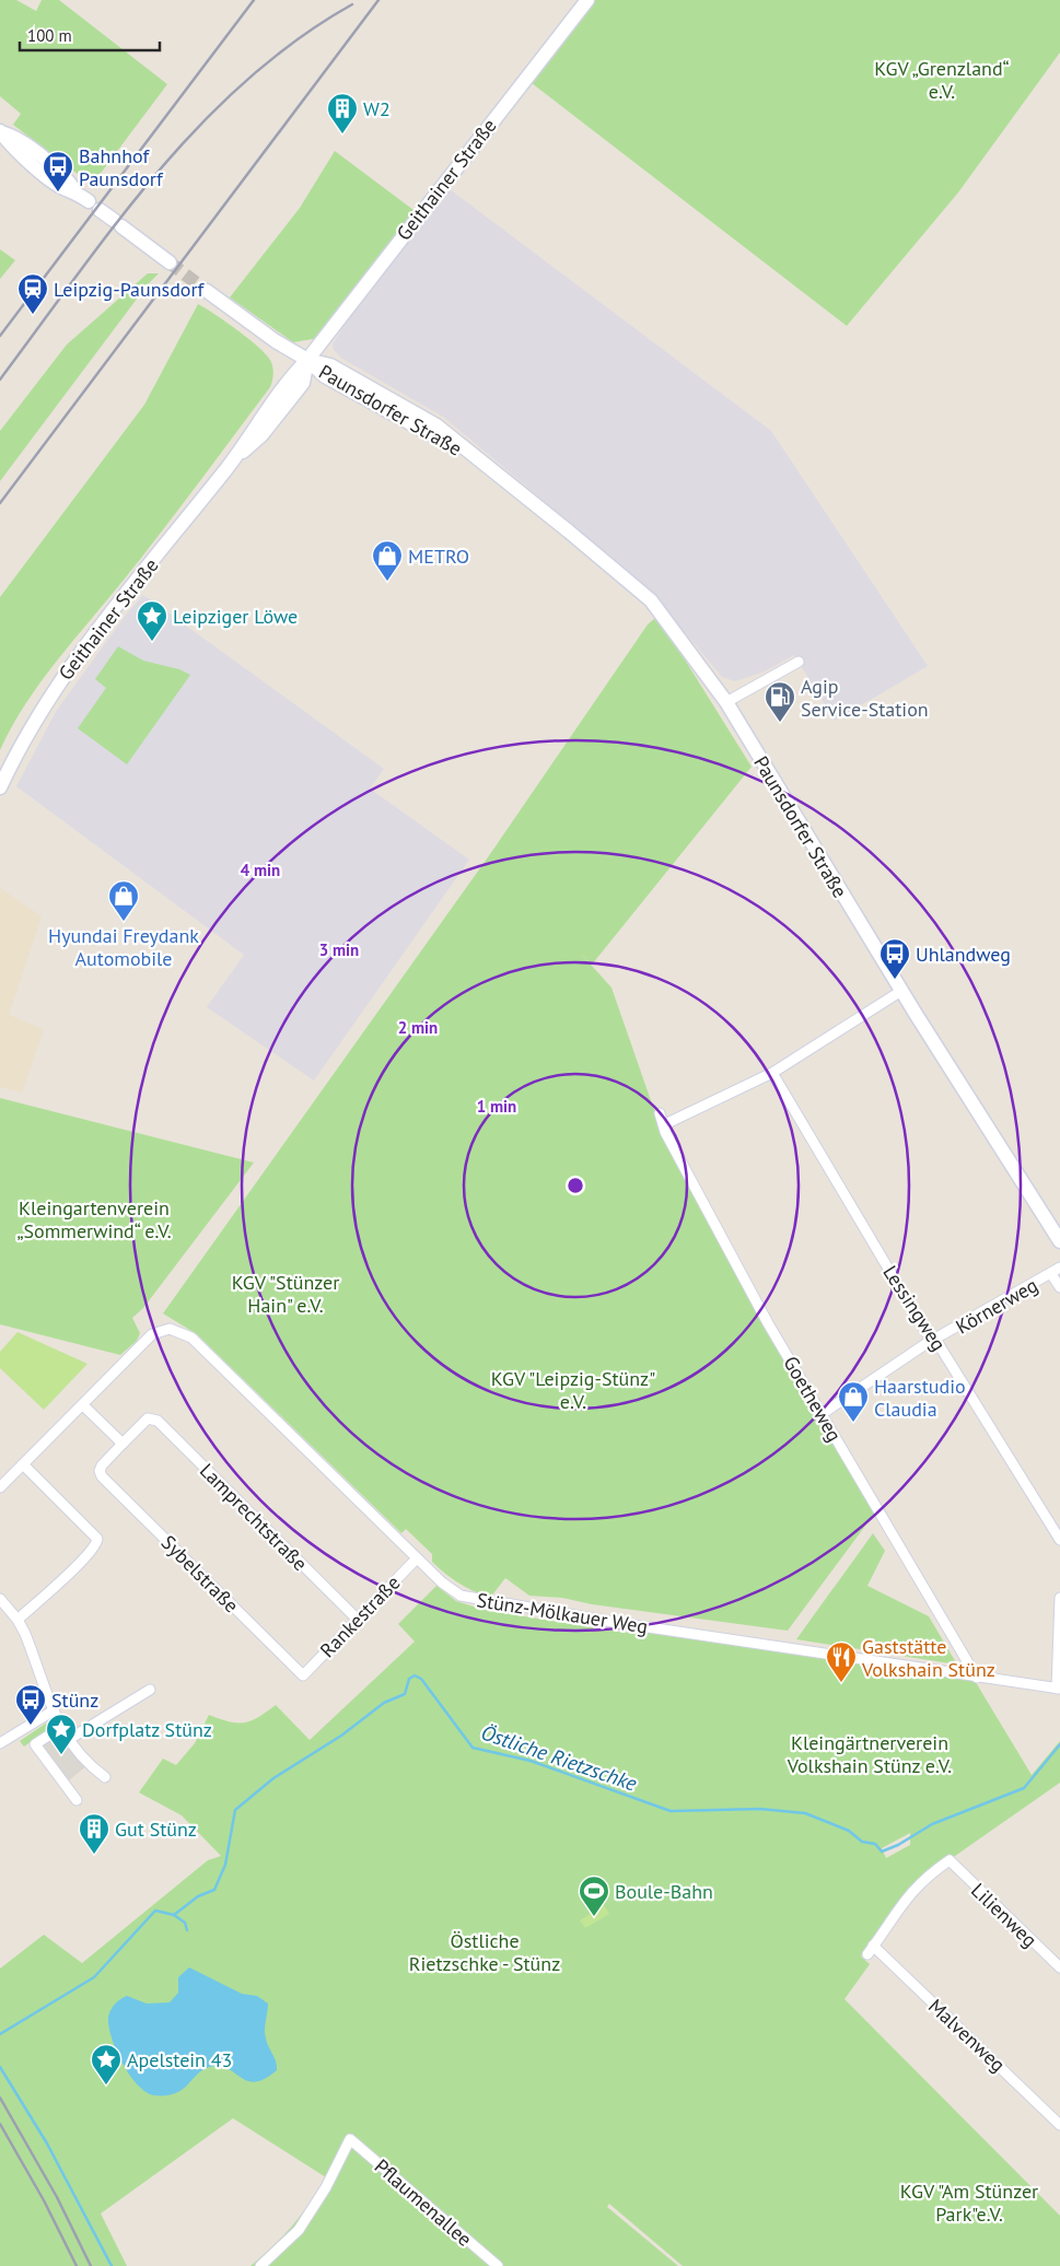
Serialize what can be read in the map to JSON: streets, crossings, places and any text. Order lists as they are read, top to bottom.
{
  "streets": {
    "main road": ["Geithainer Straße", "Paunsdorfer Straße"],
    "street": [
      "Körnerweg",
      "Lessingweg",
      "Goetheweg",
      "Lamprechtstraße",
      "Sybelstraße",
      "Stünz-Mölkauer Weg",
      "Rankestraße",
      "Lilienweg",
      "Malvenweg",
      "Pflaumenallee"
    ]
  },
  "crossings": [
    ["Geithainer Straße", "Paunsdorfer Straße"],
    ["Körnerweg", "Lessingweg"],
    ["Körnerweg", "Goetheweg"],
    ["Goetheweg", "Stünz-Mölkauer Weg"],
    ["Lamprechtstraße", "Sybelstraße"],
    ["Lamprechtstraße", "Rankestraße"],
    ["Sybelstraße", "Rankestraße"],
    ["Stünz-Mölkauer Weg", "Rankestraße"],
    ["Lilienweg", "Malvenweg"]
  ],
  "water": ["Östliche Rietzschke"],
  "parks": [
    "KGV „Grenzland“ e.V.",
    "Kleingartenverein „Sommerwind“ e.V.",
    "KGV \"Stünzer Hain\" e.V.",
    "KGV \"Leipzig-Stünz\" e.V.",
    "Kleingärtnerverein Volkshain Stünz e.V.",
    "Östliche Rietzschke - Stünz",
    "KGV \"Am Stünzer Park\"e.V."
  ],
  "places": {
    "building": ["W2", "Gut Stünz"],
    "bus stop": ["Bahnhof Paunsdorf", "Uhlandweg", "Stünz"],
    "station": ["Leipzig-Paunsdorf"],
    "shop": ["METRO", "Hyundai Freydank Automobile", "Haarstudio Claudia"],
    "place": ["Leipziger Löwe", "Dorfplatz Stünz", "Apelstein 43"],
    "fuel station": ["Agip Service-Station"],
    "restaurant": ["Gaststätte Volkshain Stünz"],
    "sports": ["Boule-Bahn"]
  },
  "scale_bar": "100 m",
  "rings": [
    "4 min",
    "3 min",
    "2 min",
    "1 min"
  ]
}
